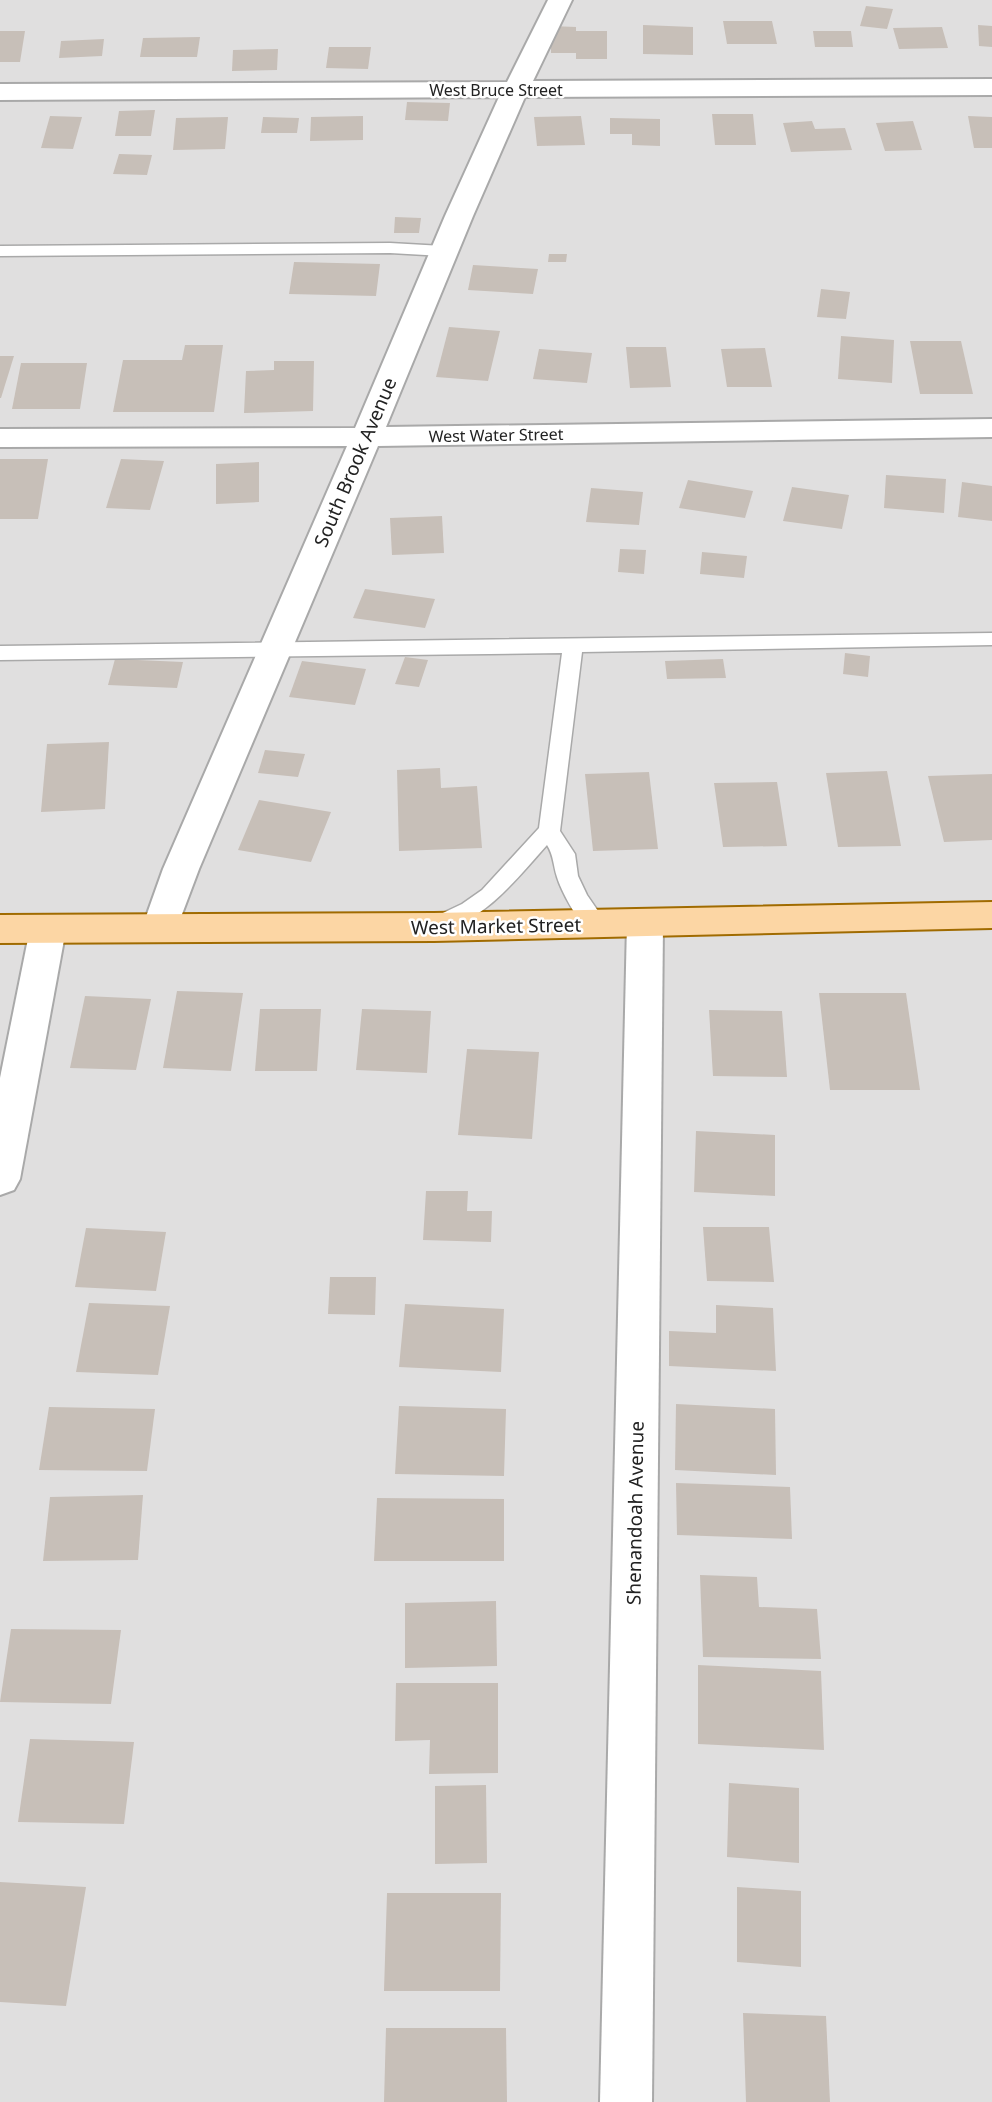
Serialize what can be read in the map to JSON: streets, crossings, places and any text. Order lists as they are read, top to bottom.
{
  "streets": {
    "main road": ["West Market Street"],
    "street": [
      "West Bruce Street",
      "West Water Street",
      "South Brook Avenue",
      "Shenandoah Avenue"
    ]
  },
  "crossings": [
    ["West Bruce Street", "South Brook Avenue"],
    ["West Water Street", "South Brook Avenue"],
    ["South Brook Avenue", "West Market Street"],
    ["West Market Street", "Shenandoah Avenue"]
  ]
}
